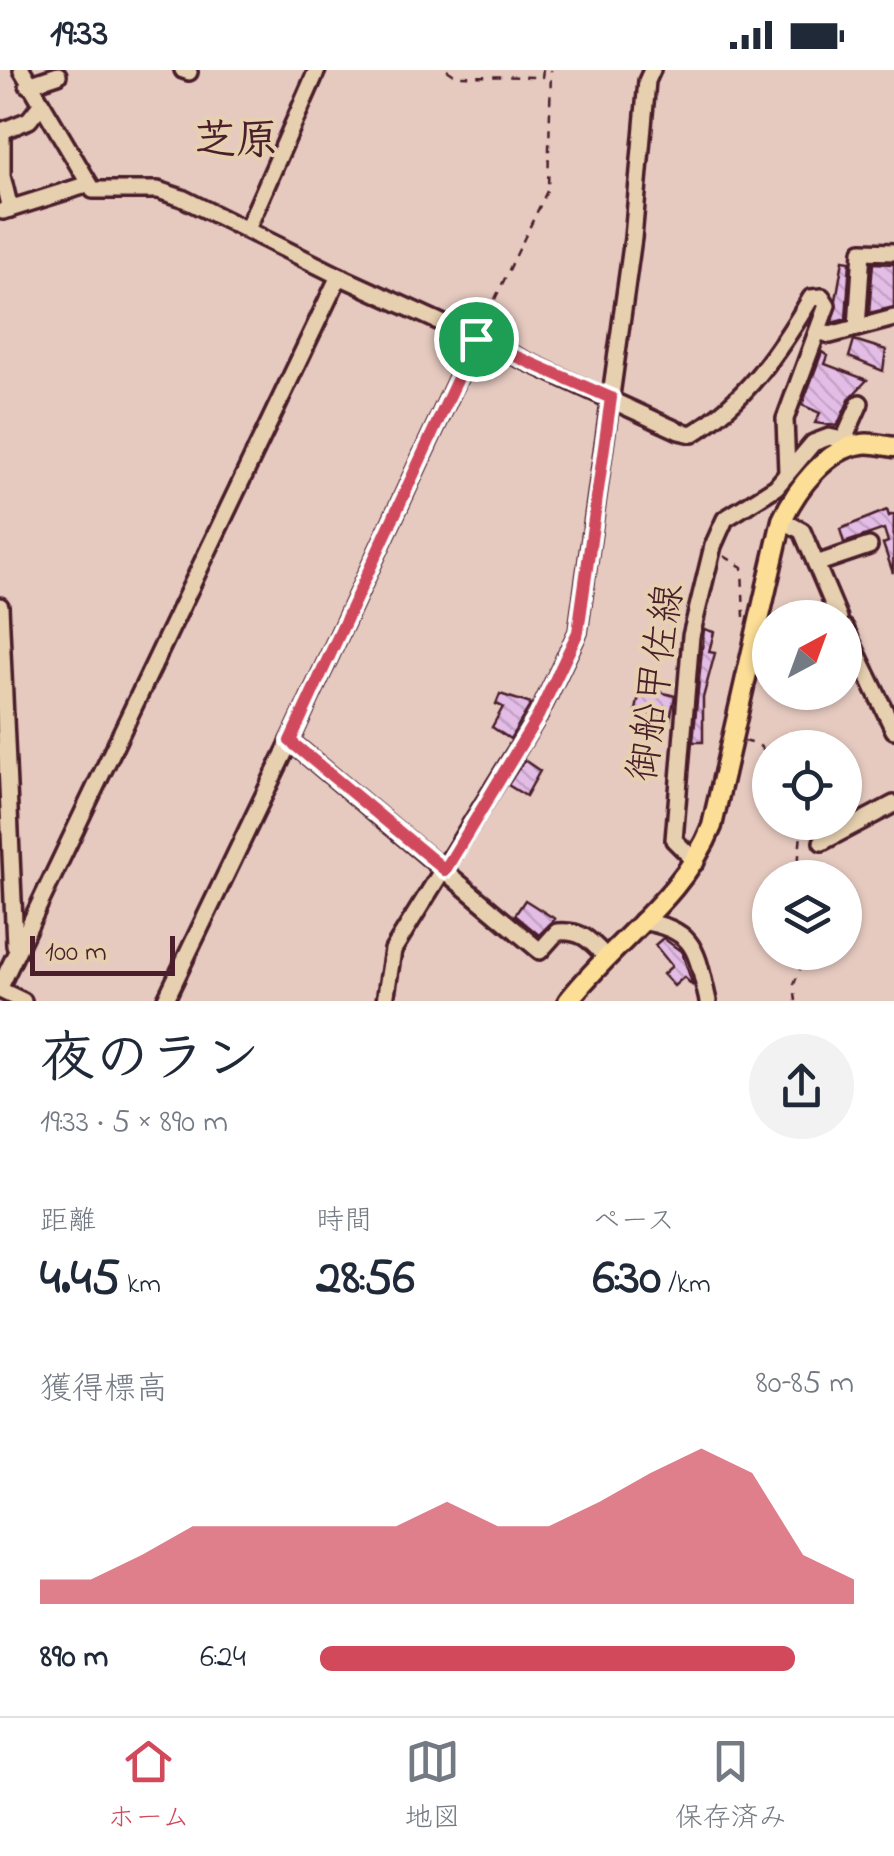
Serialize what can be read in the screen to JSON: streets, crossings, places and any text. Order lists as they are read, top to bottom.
{
  "streets": {
    "main road": ["御船甲佐線"]
  },
  "districts": ["芝原"],
  "scale_bar": "100 m",
  "north": "top right",
  "page": {
    "status": "19:33",
    "scale": "100 m",
    "heading": ["夜のラン", "19:33 · 5 × 890 m"],
    "stats": [
      ["距離", "4.45 km"],
      ["時間", "28:56"],
      ["ペース", "6:30 /km"]
    ],
    "chart": ["獲得標高", "80–85 m"],
    "list": [
      {
        "name": "890 m",
        "note": "6:24"
      }
    ],
    "tabs": ["ホーム", "地図", "保存済み"]
  }
}
